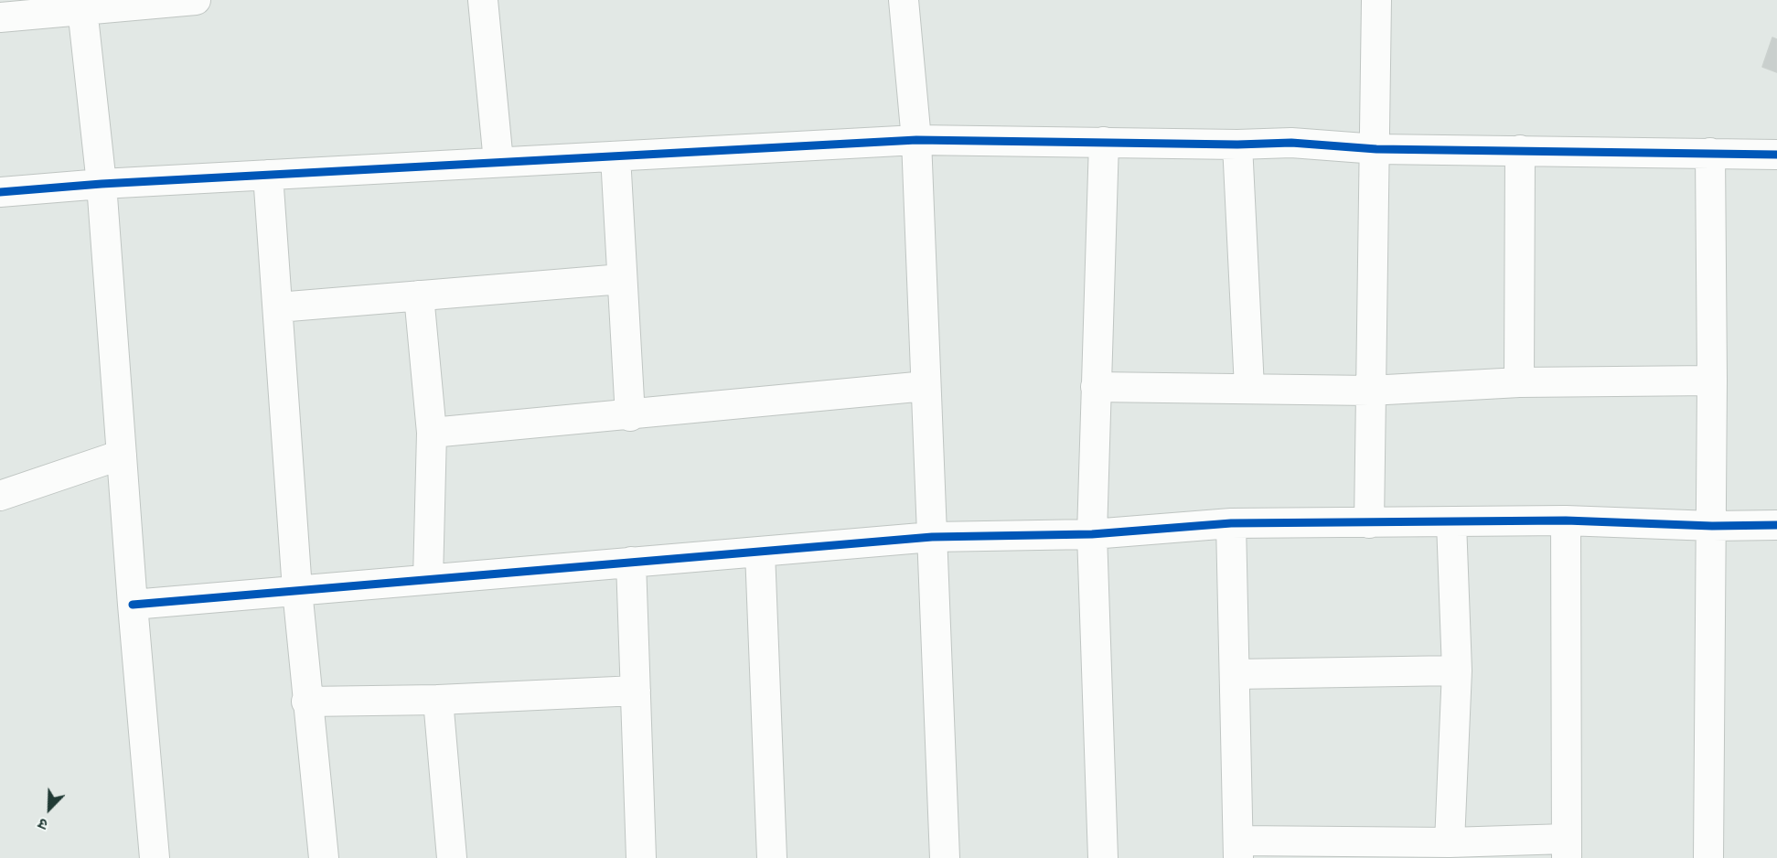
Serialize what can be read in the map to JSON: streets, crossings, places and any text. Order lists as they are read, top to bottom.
{
  "north": "bottom left"
}
